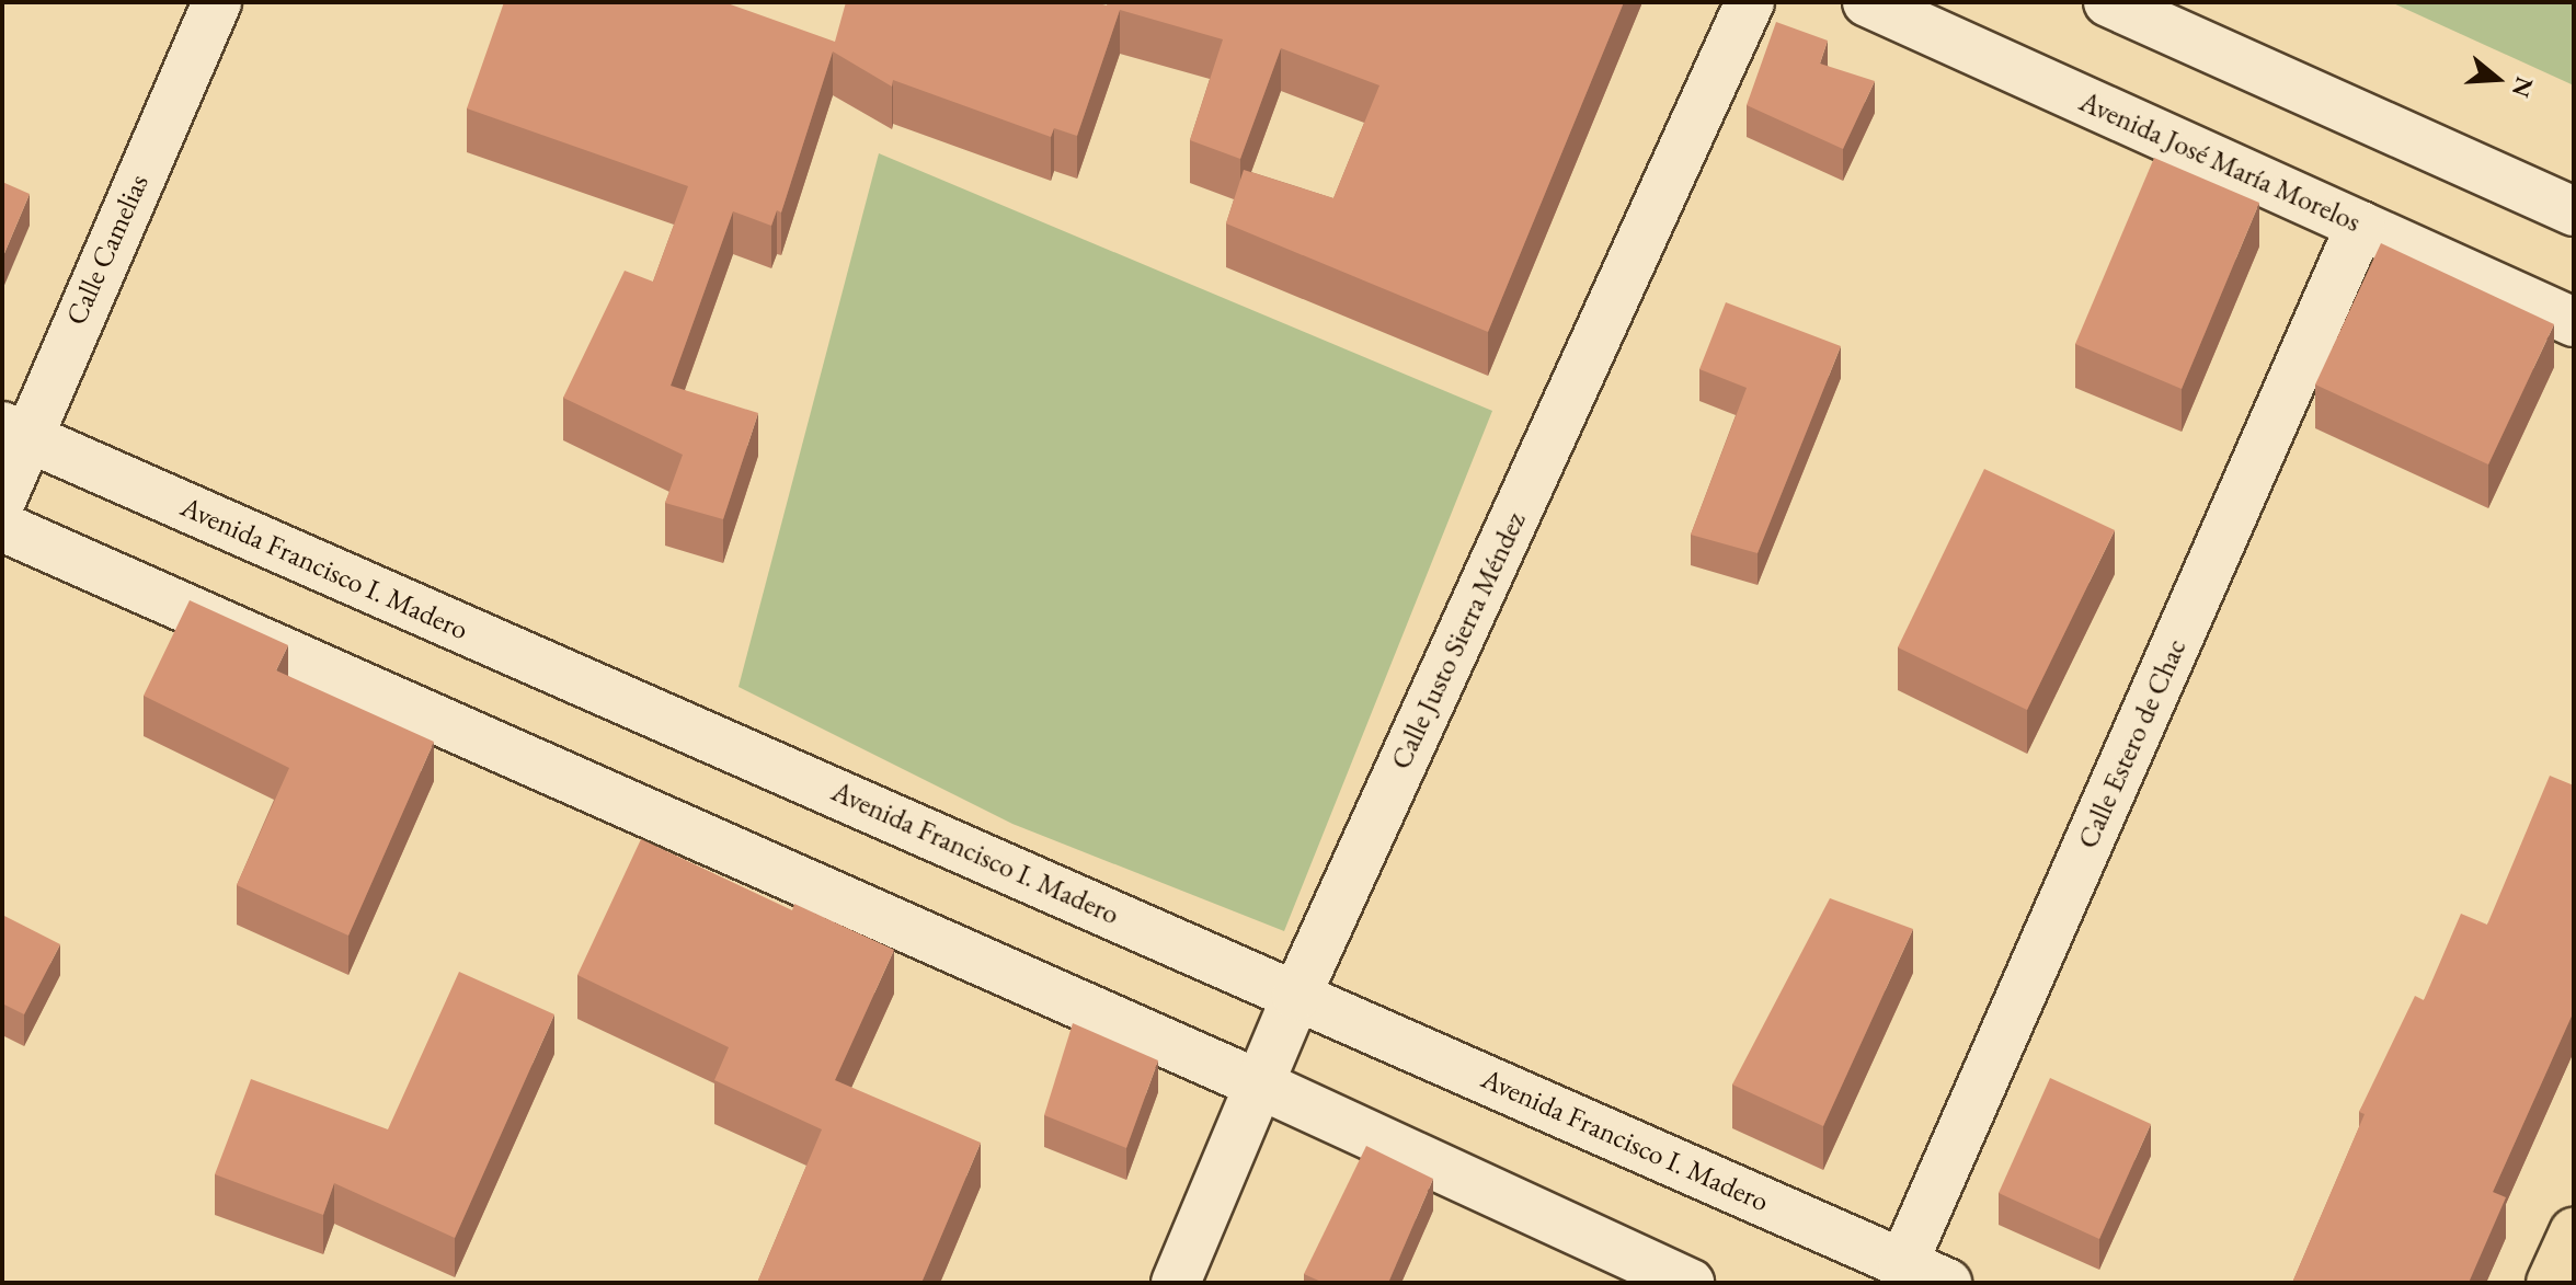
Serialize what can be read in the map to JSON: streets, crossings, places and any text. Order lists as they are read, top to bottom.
{
  "streets": {
    "street": [
      "Avenida José María Morelos",
      "Calle Camelias",
      "Avenida Francisco I. Madero",
      "Calle Justo Sierra Méndez",
      "Calle Estero de Chac"
    ]
  },
  "crossings": [
    ["Avenida José María Morelos", "Calle Estero de Chac"],
    ["Calle Camelias", "Avenida Francisco I. Madero"],
    ["Avenida Francisco I. Madero", "Calle Justo Sierra Méndez"],
    ["Avenida Francisco I. Madero", "Calle Estero de Chac"]
  ],
  "north": "right"
}
